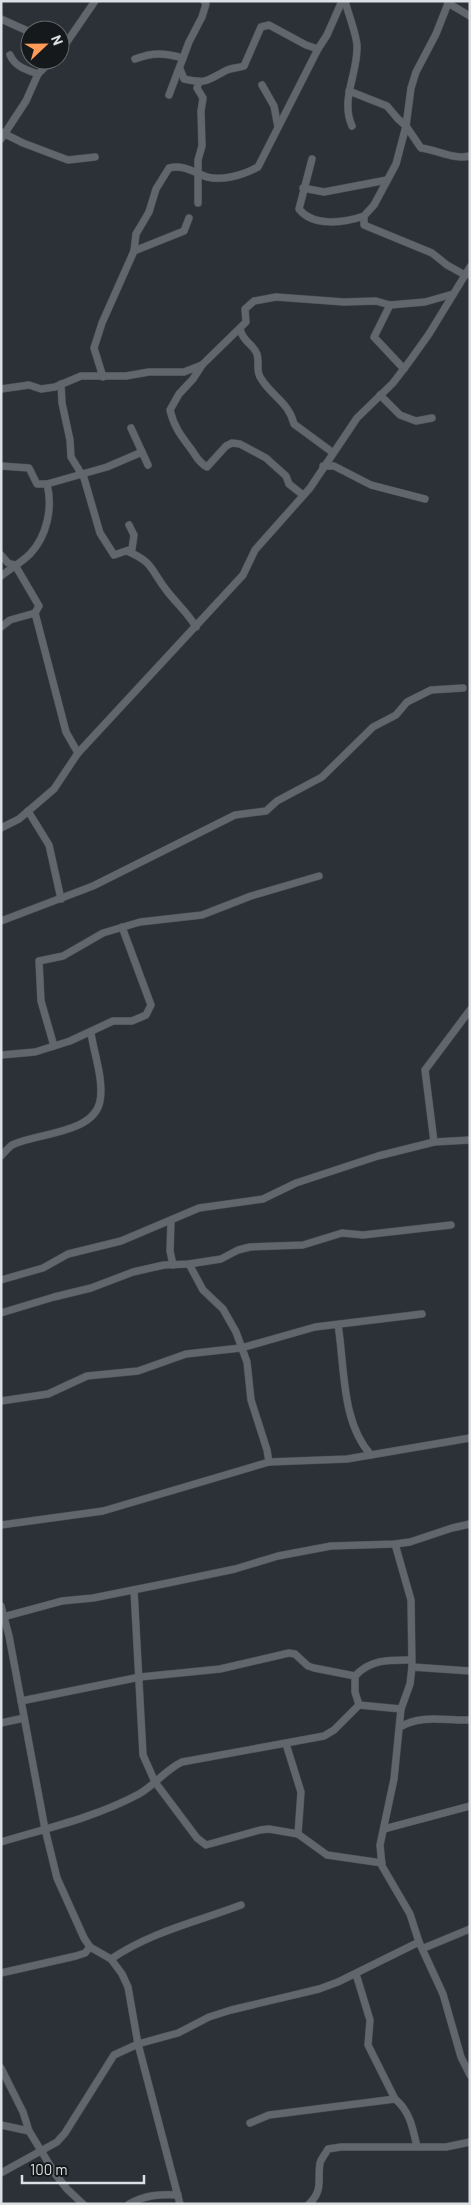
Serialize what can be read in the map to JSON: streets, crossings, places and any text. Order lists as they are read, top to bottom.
{
  "scale_bar": "100 m",
  "north": "right"
}
